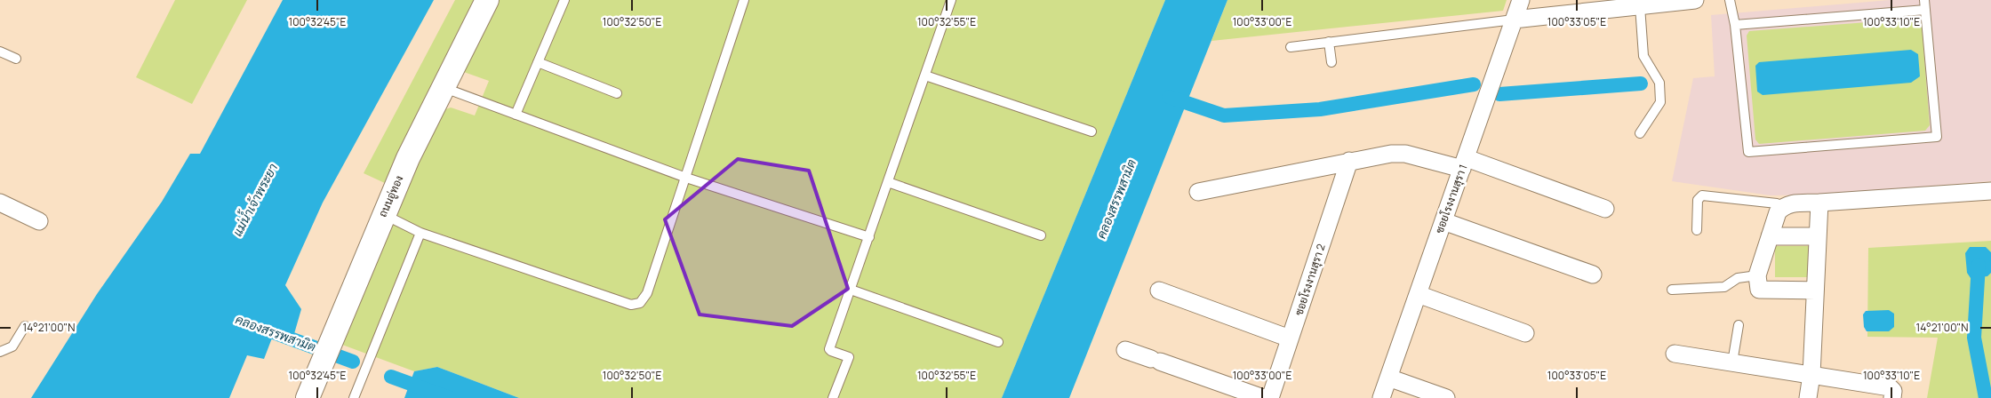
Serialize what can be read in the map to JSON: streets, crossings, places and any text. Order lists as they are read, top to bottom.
{
  "streets": {
    "main road": ["ถนนอู่ทอง"],
    "street": ["ซอยโรงงานสุรา 1", "ซอยโรงงานสุรา 2"]
  },
  "water": ["คลองสรรพสามิต", "แม่น้ำเจ้าพระยา"],
  "coordinates": [
    "100°32'45\"E",
    "100°32'50\"E",
    "100°32'55\"E",
    "100°33'00\"E",
    "100°33'05\"E",
    "100°33'10\"E",
    "14°21'00\"N"
  ]
}
